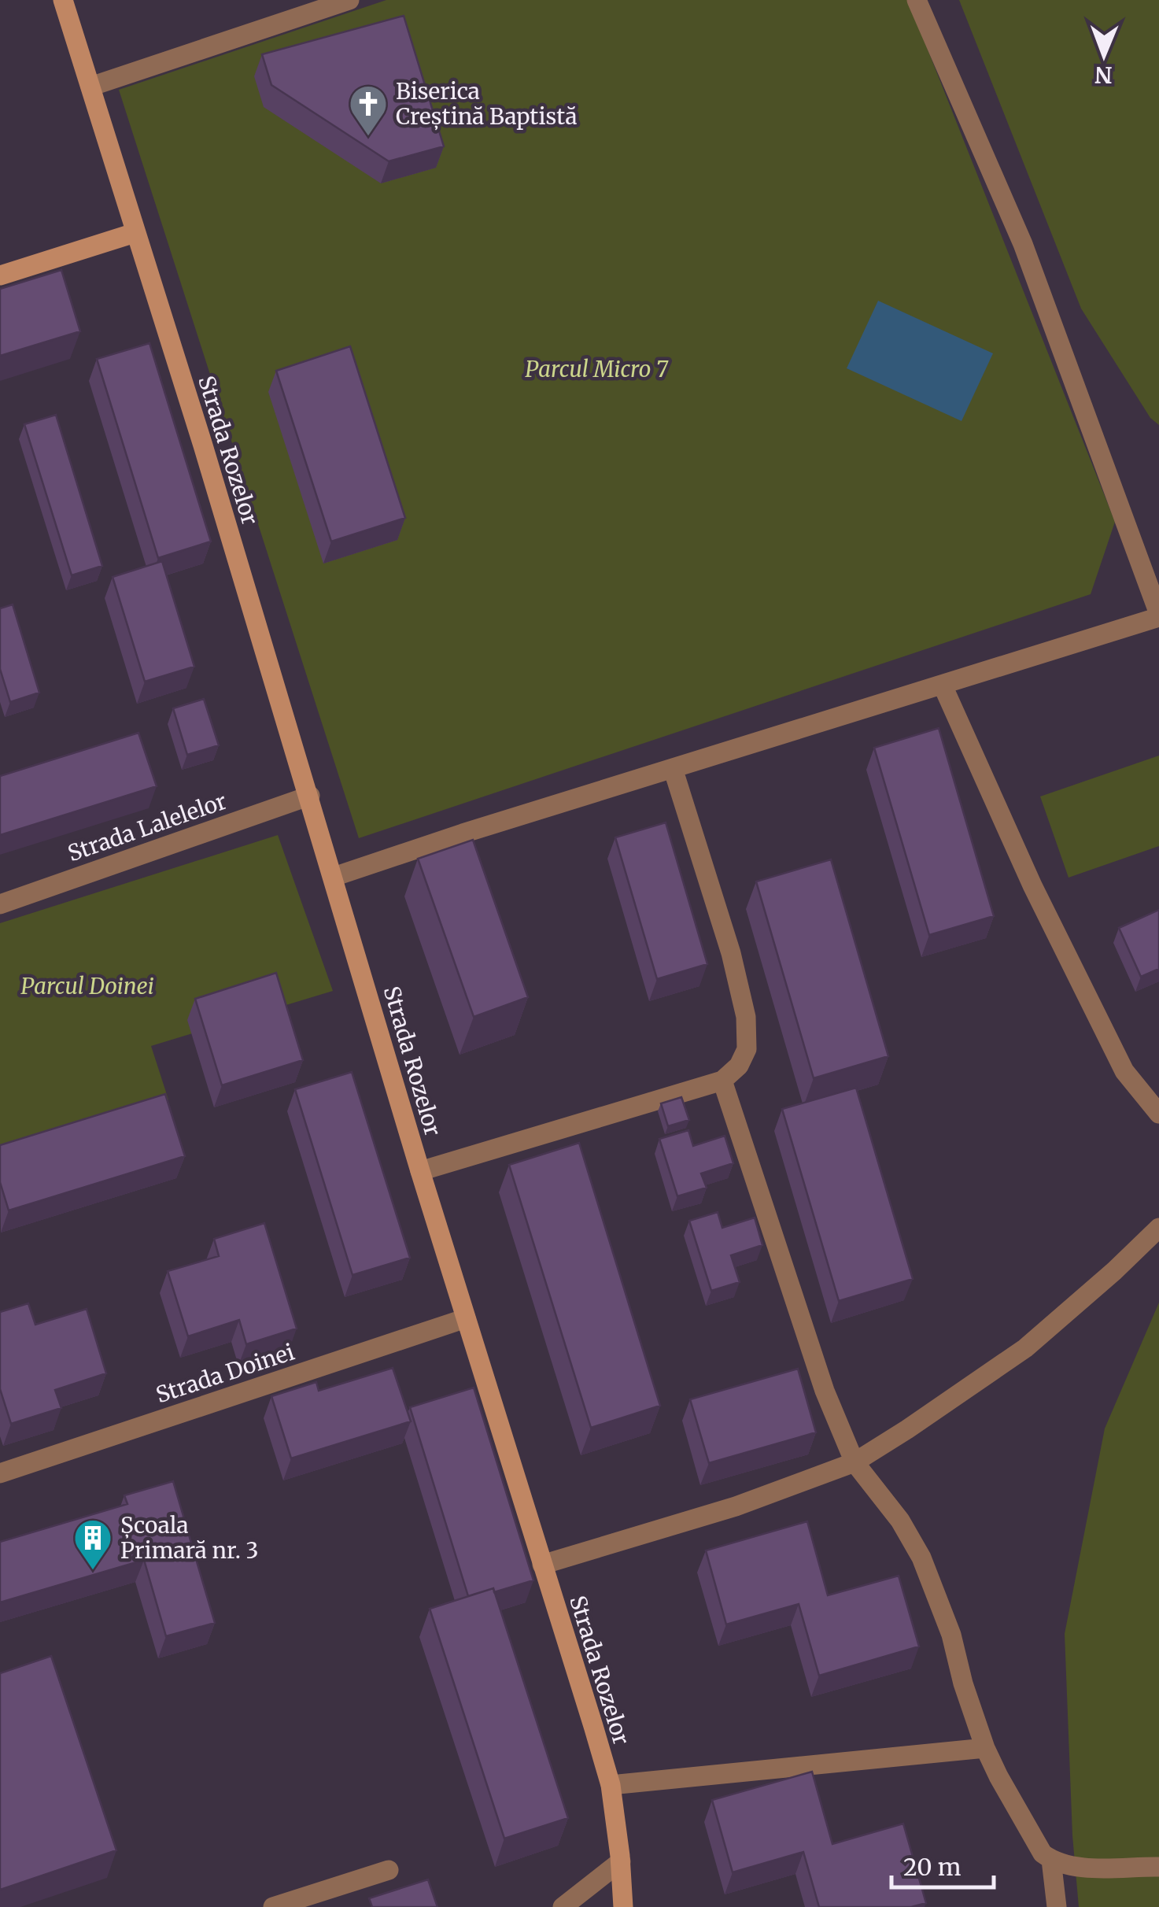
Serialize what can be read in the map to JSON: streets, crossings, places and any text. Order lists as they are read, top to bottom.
{
  "streets": {
    "street": ["Strada Rozelor", "Strada Lalelelor", "Strada Doinei"]
  },
  "crossings": [
    ["Strada Rozelor", "Strada Lalelelor"],
    ["Strada Rozelor", "Strada Doinei"]
  ],
  "parks": ["Parcul Micro 7", "Parcul Doinei"],
  "places": {
    "church": ["Biserica Creștină Baptistă"],
    "building": ["Școala Primară nr. 3"]
  },
  "scale_bar": "20 m",
  "north": "bottom"
}
